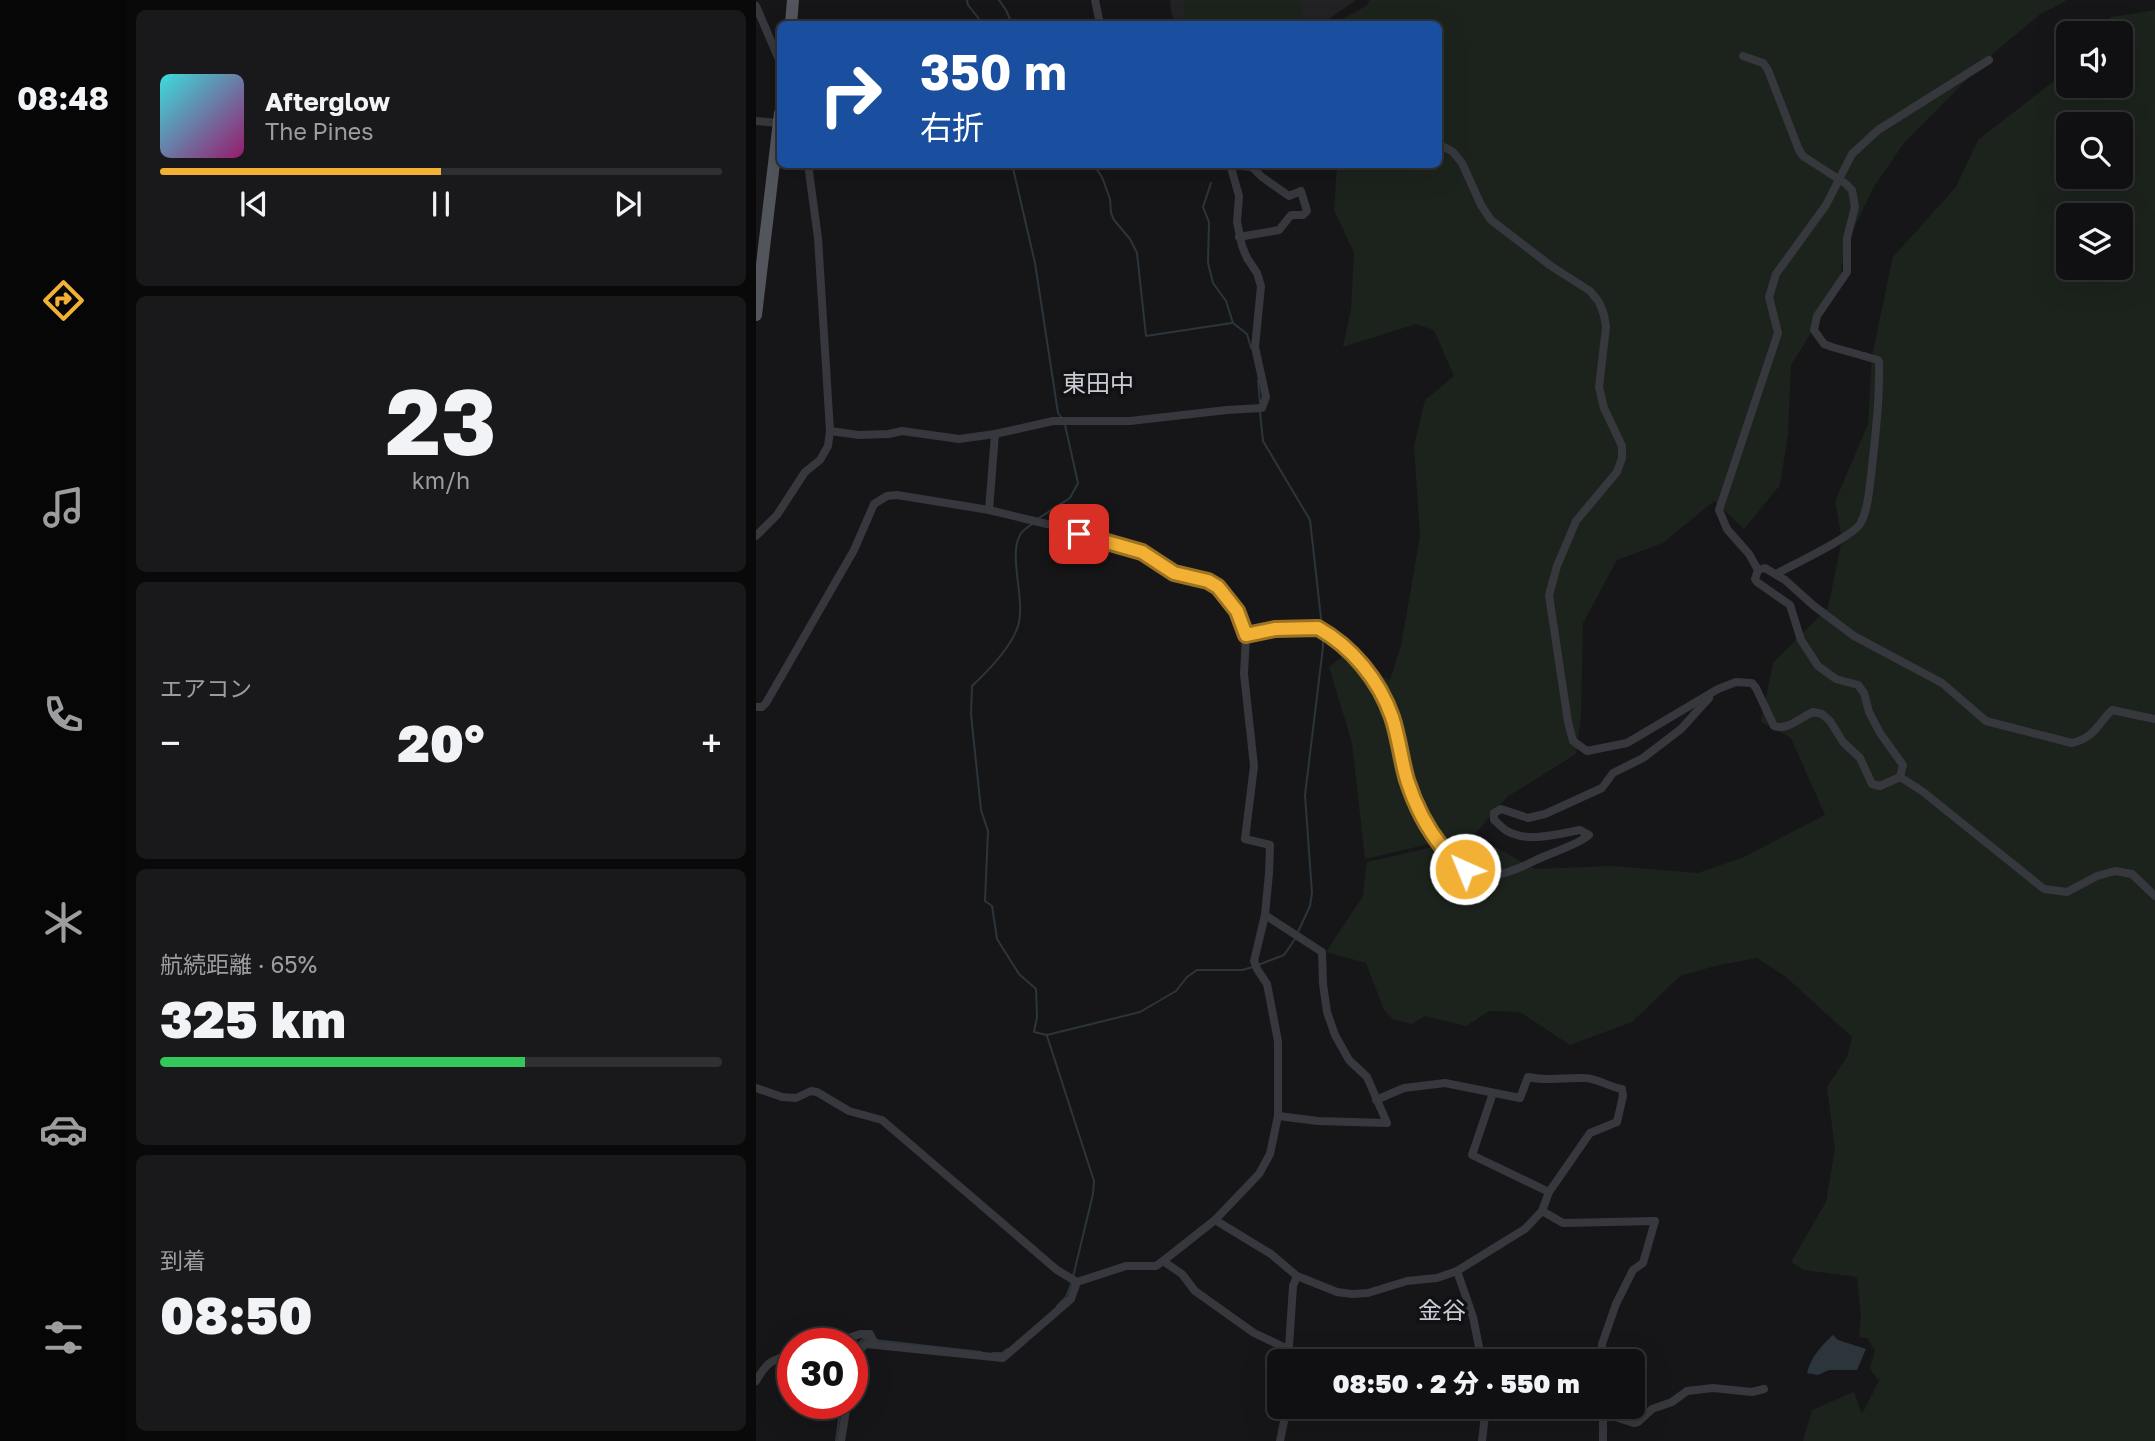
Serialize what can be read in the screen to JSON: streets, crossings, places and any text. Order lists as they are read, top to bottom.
{
  "districts": ["東田中", "金谷"],
  "page": {
    "tabs": "08:48",
    "turn": ["350 m", "右折"],
    "song": ["Afterglow", "The Pines"],
    "tile": [
      ["23", "km/h"],
      "エアコン",
      ["航続距離 · 65%", "325 km"],
      ["到着", "08:50"]
    ],
    "heat": ["−", "20°", "+"],
    "limit": "30",
    "trip": "08:50 · 2 分 · 550 m"
  }
}
